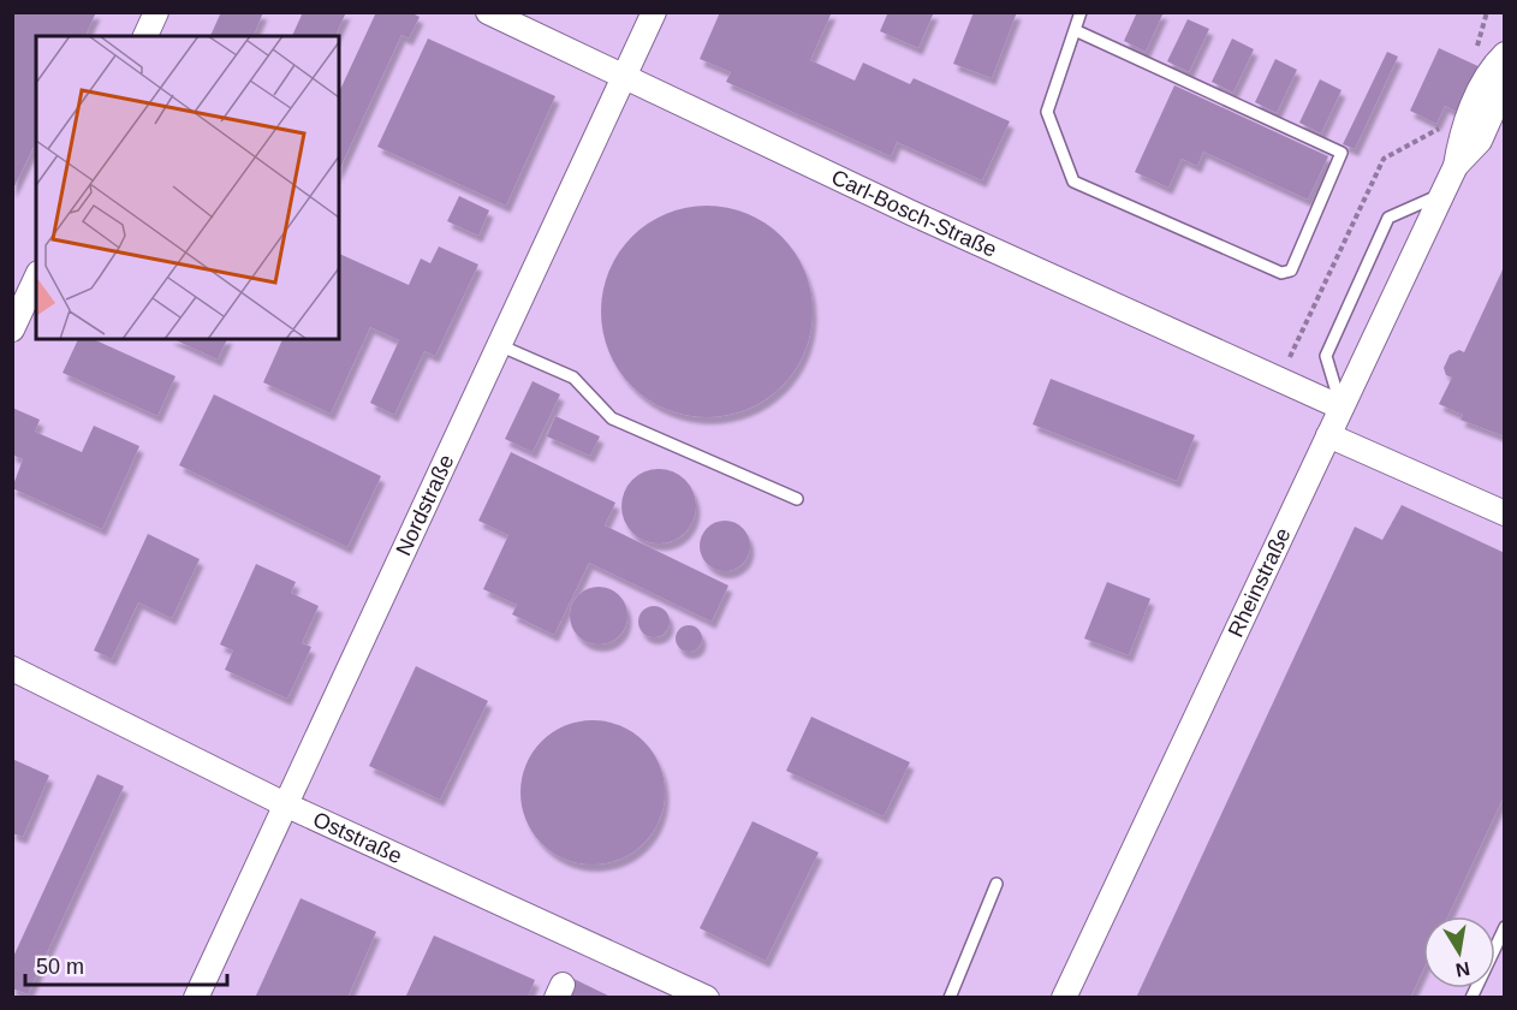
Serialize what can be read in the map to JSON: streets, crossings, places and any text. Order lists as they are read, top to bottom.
{
  "streets": {
    "street": [
      "Carl-Bosch-Straße",
      "Nordstraße",
      "Rheinstraße",
      "Oststraße"
    ]
  },
  "crossings": [
    ["Carl-Bosch-Straße", "Nordstraße"],
    ["Carl-Bosch-Straße", "Rheinstraße"],
    ["Nordstraße", "Oststraße"]
  ],
  "scale_bar": "50 m",
  "north": "bottom"
}
